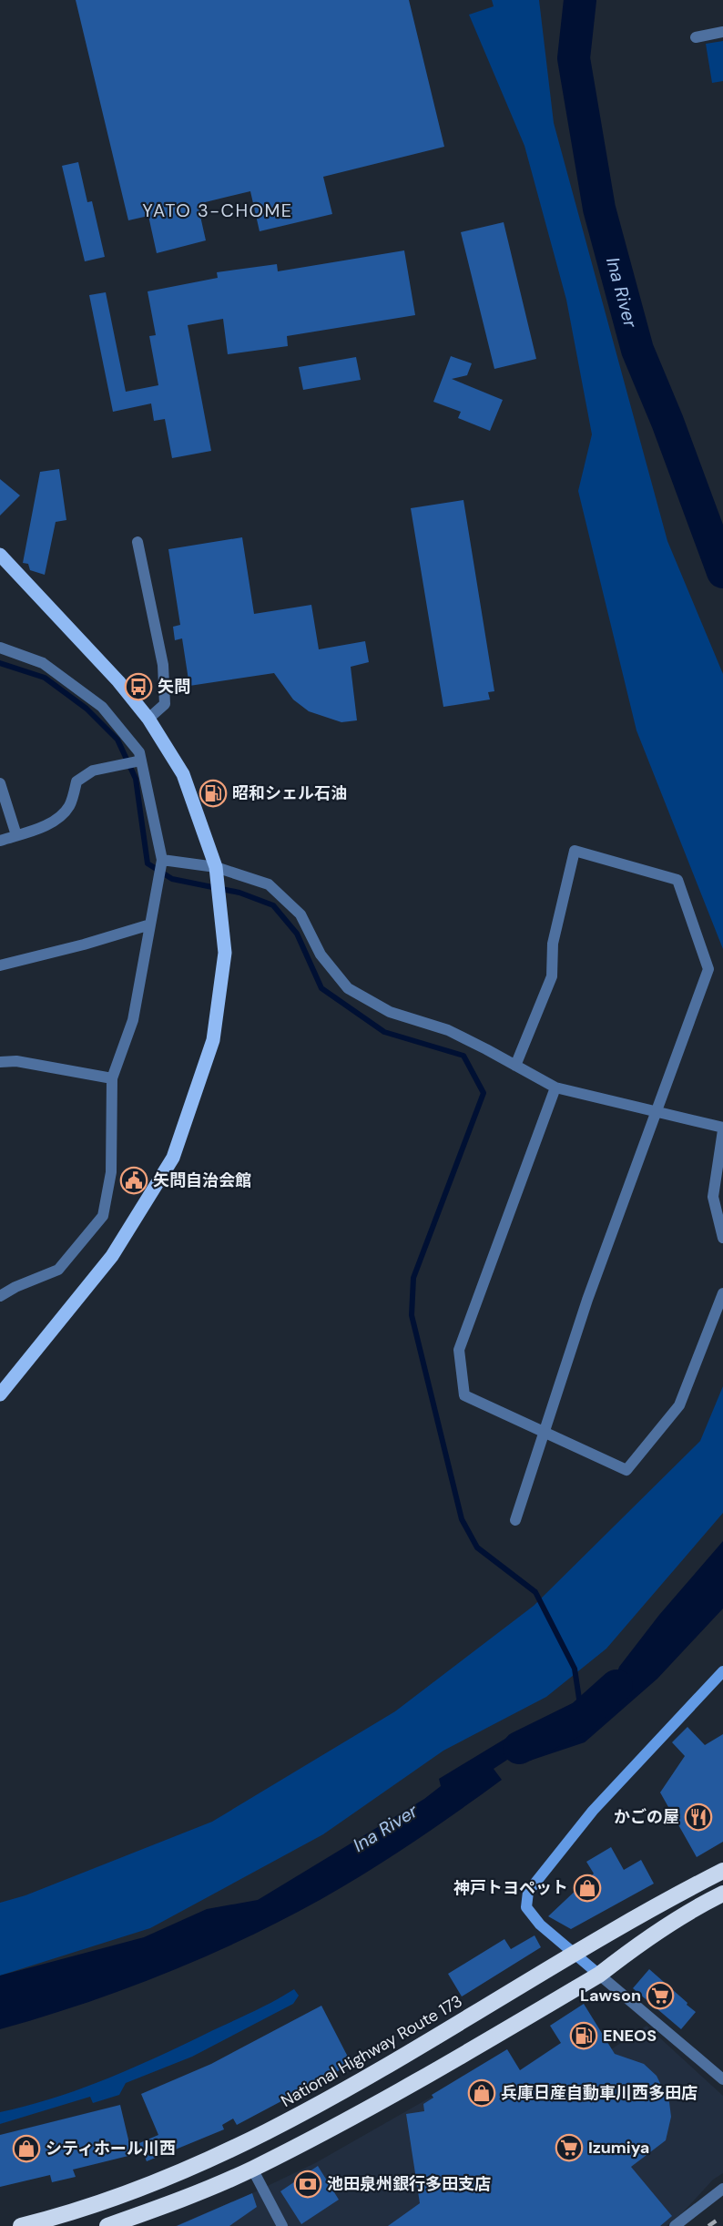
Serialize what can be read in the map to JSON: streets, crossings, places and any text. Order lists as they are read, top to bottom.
{
  "streets": {
    "highway": ["National Highway Route 173"]
  },
  "districts": ["YATO 3-CHOME"],
  "water": ["Ina River"],
  "places": {
    "bus stop": ["矢問"],
    "fuel station": ["昭和シェル石油", "ENEOS"],
    "public building": ["矢問自治会館"],
    "restaurant": ["かごの屋"],
    "shop": ["神戸トヨペット", "兵庫日産自動車川西多田店", "シティホール川西"],
    "supermarket": ["Lawson", "Izumiya"],
    "bank": ["池田泉州銀行多田支店"]
  }
}
